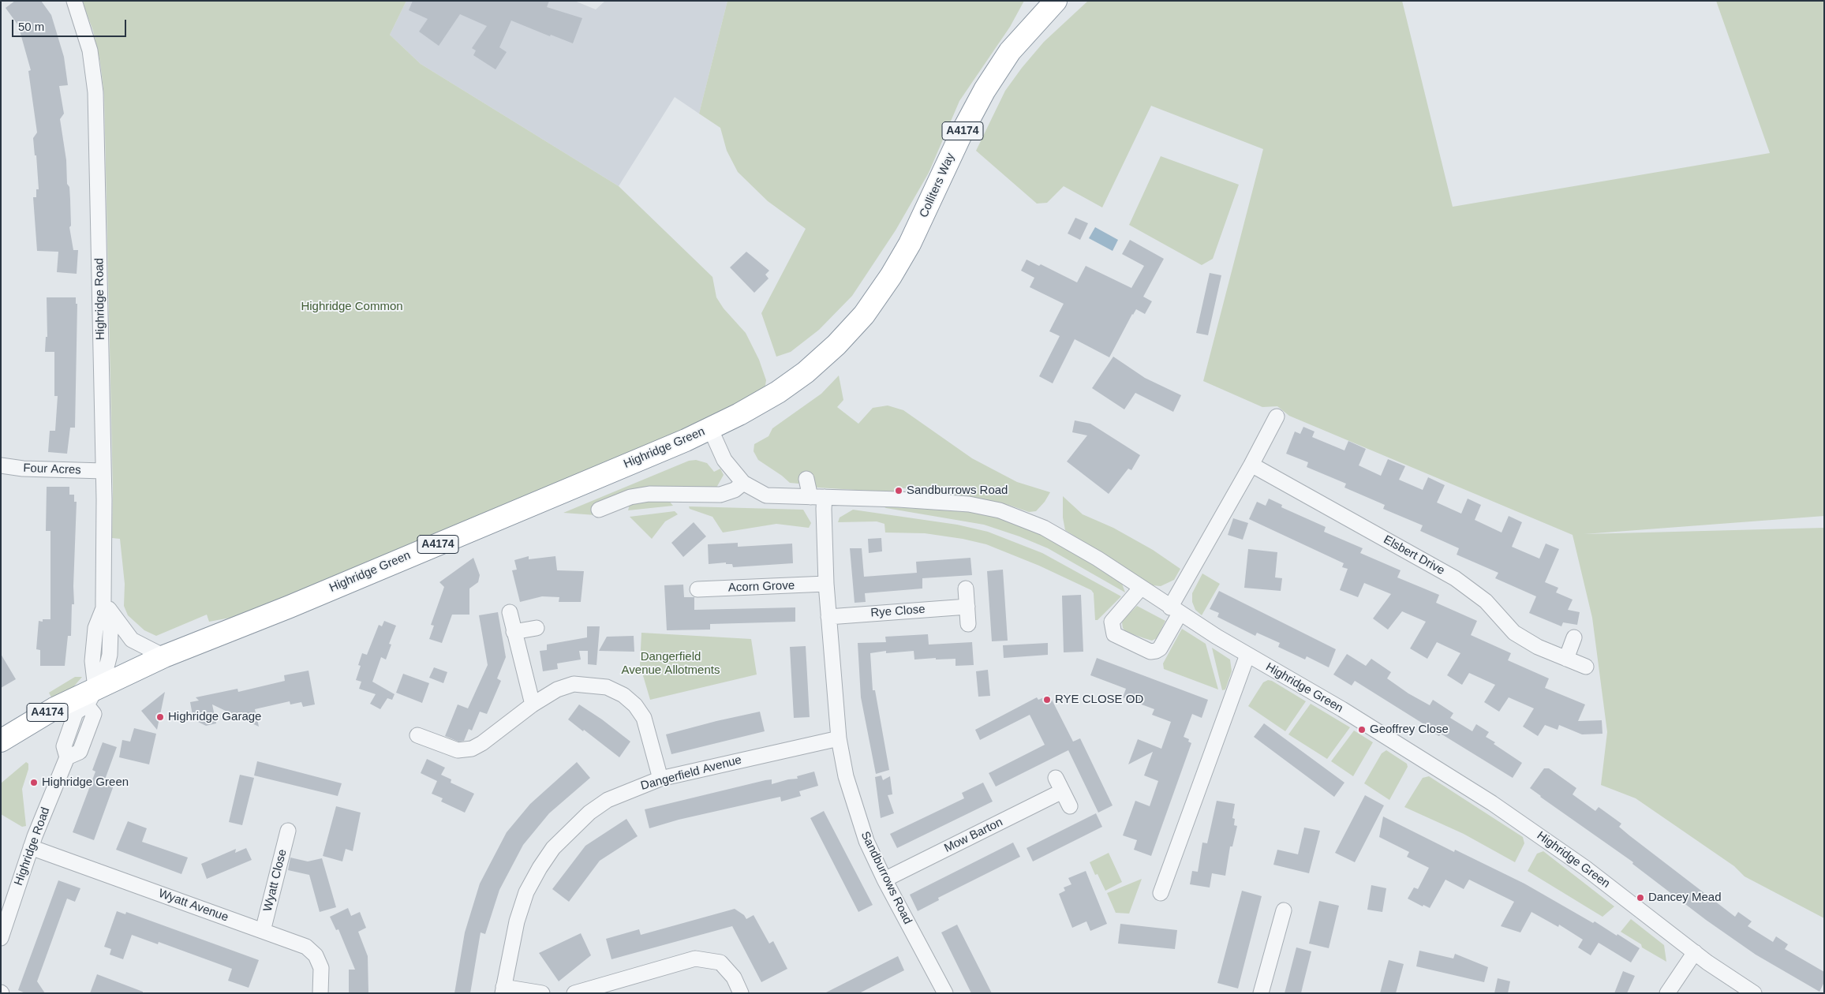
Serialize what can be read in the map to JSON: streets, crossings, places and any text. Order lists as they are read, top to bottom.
{
  "streets": {
    "highway": ["A4174", "Colliters Way", "Highridge Green"],
    "street": [
      "Highridge Road",
      "Four Acres",
      "Elsbert Drive",
      "Acorn Grove",
      "Rye Close",
      "Dangerfield Avenue",
      "Mow Barton",
      "Sandburrows Road",
      "Wyatt Close",
      "Wyatt Avenue"
    ]
  },
  "crossings": [
    ["A4174", "Highridge Road"],
    ["A4174", "Highridge Green"],
    ["Colliters Way", "Highridge Green"],
    ["Highridge Road", "Highridge Green"],
    ["Highridge Road", "Four Acres"],
    ["Highridge Road", "Wyatt Avenue"],
    ["Highridge Green", "Sandburrows Road"],
    ["Acorn Grove", "Sandburrows Road"],
    ["Rye Close", "Sandburrows Road"],
    ["Dangerfield Avenue", "Sandburrows Road"],
    ["Mow Barton", "Sandburrows Road"],
    ["Wyatt Close", "Wyatt Avenue"]
  ],
  "parks": ["Highridge Common", "Dangerfield Avenue Allotments"],
  "places": [
    "Sandburrows Road",
    "RYE CLOSE OD",
    "Highridge Garage",
    "Geoffrey Close",
    "Highridge Green",
    "Dancey Mead"
  ],
  "scale_bar": "50 m"
}
